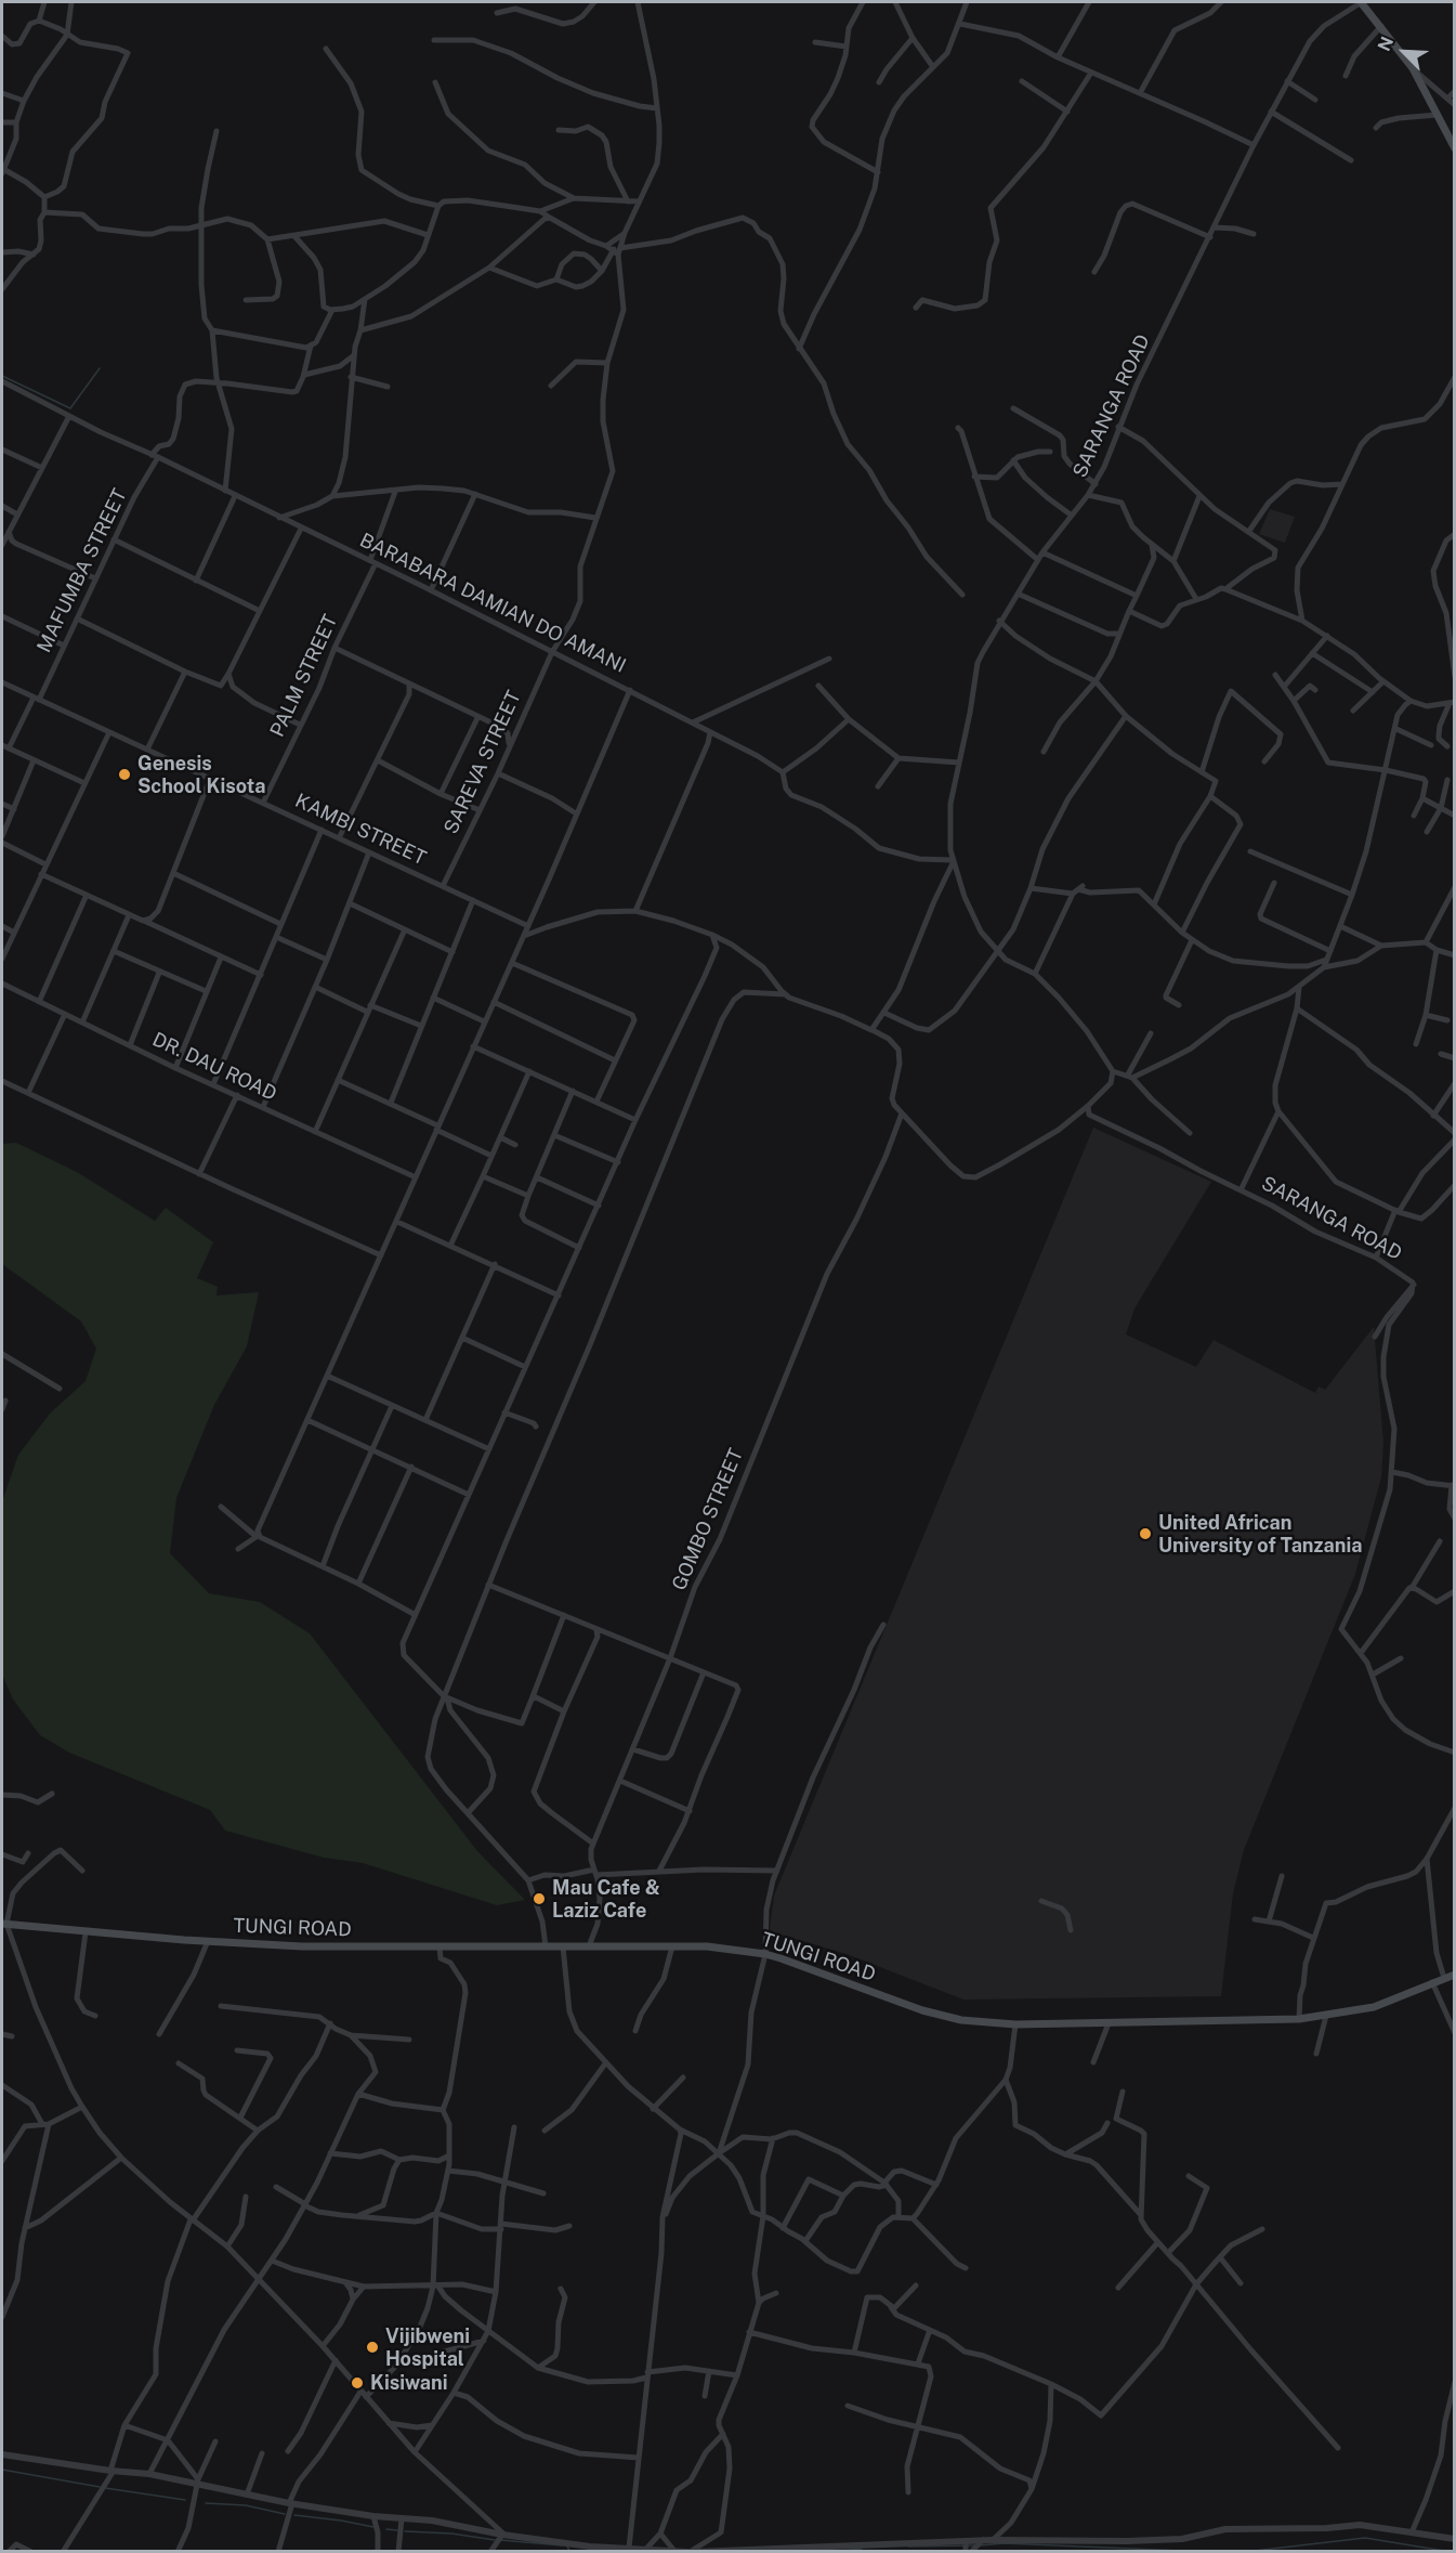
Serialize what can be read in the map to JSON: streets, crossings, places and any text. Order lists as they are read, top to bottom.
{
  "streets": {
    "main road": ["TUNGI ROAD"],
    "street": [
      "SARANGA ROAD",
      "MAFUMBA STREET",
      "BARABARA DAMIAN DO AMANI",
      "PALM STREET",
      "SAREVA STREET",
      "KAMBI STREET",
      "DR. DAU ROAD",
      "GOMBO STREET"
    ]
  },
  "crossings": [
    ["SARANGA ROAD", "BARABARA DAMIAN DO AMANI"],
    ["MAFUMBA STREET", "BARABARA DAMIAN DO AMANI"],
    ["MAFUMBA STREET", "KAMBI STREET"],
    ["BARABARA DAMIAN DO AMANI", "PALM STREET"],
    ["BARABARA DAMIAN DO AMANI", "SAREVA STREET"],
    ["PALM STREET", "KAMBI STREET"],
    ["SAREVA STREET", "KAMBI STREET"],
    ["GOMBO STREET", "TUNGI ROAD"]
  ],
  "places": [
    "Genesis School Kisota",
    "United African University of Tanzania",
    "Mau Cafe & Laziz Cafe",
    "Vijibweni Hospital",
    "Kisiwani"
  ],
  "north": "top left"
}
